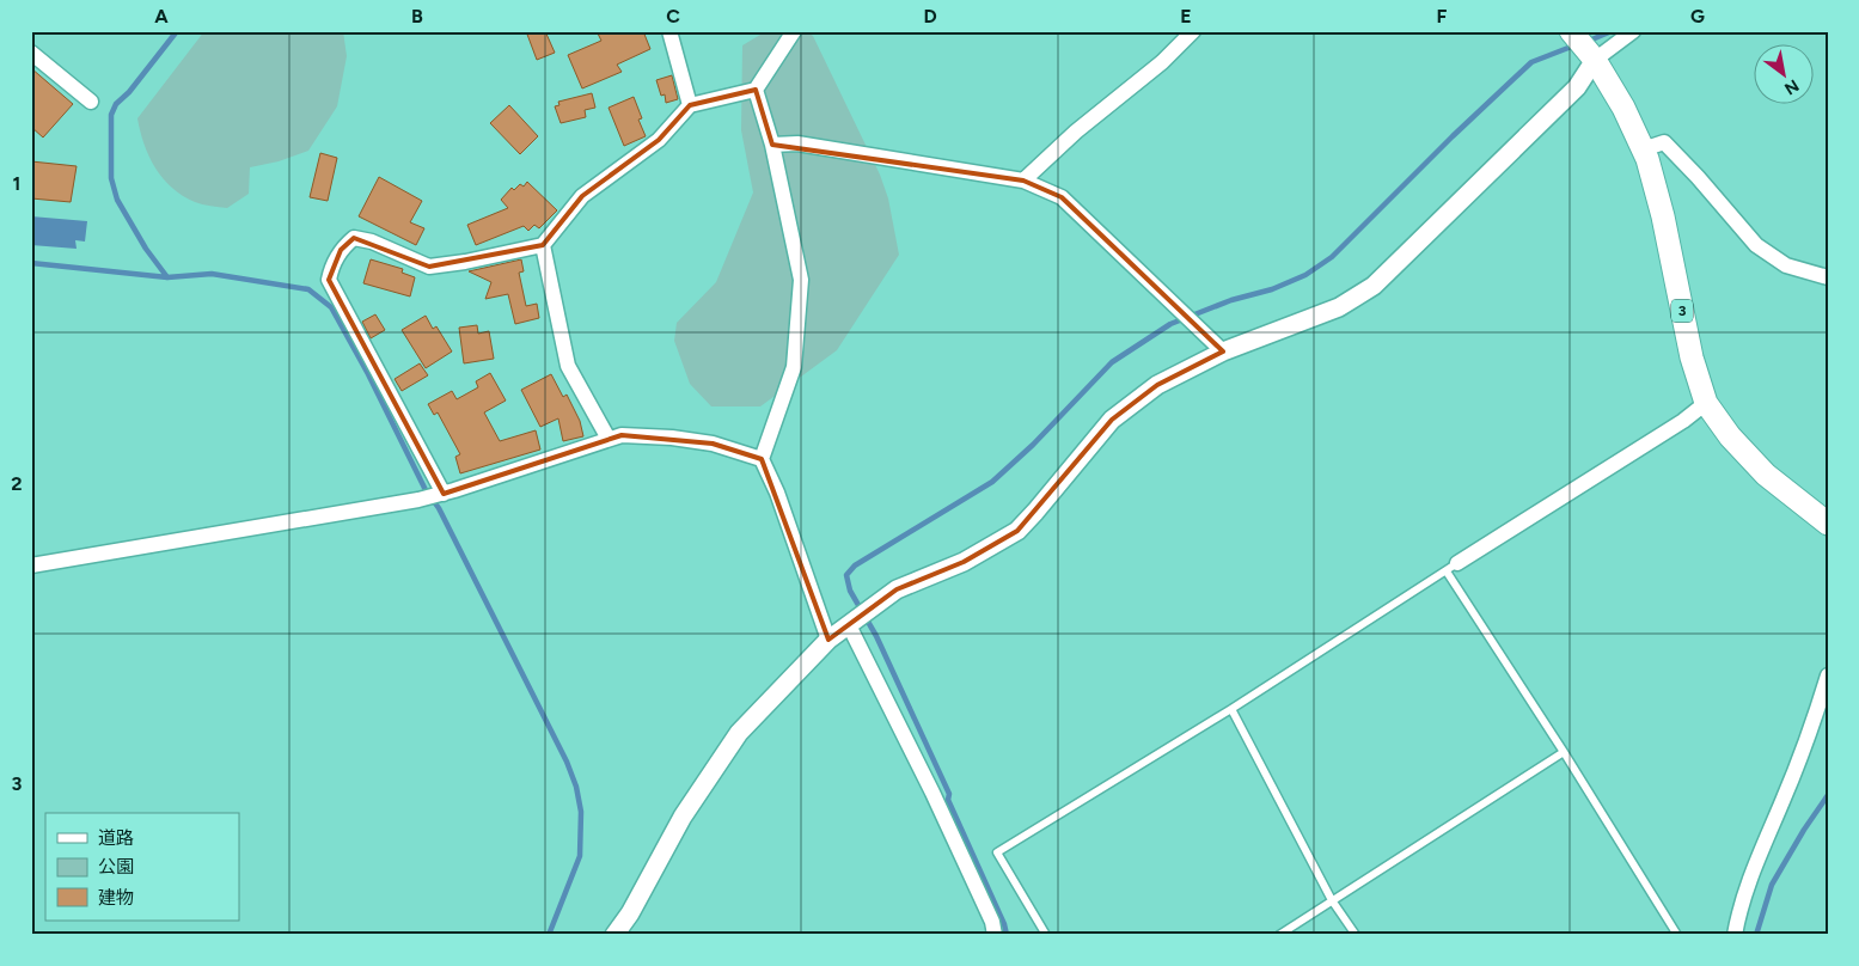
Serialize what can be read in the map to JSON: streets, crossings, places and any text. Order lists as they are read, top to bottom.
{
  "streets": {
    "main road": ["3"]
  },
  "legend": ["道路", "公園", "建物"],
  "north": "bottom right",
  "grid": {
    "columns": [
      "A",
      "B",
      "C",
      "D",
      "E",
      "F",
      "G"
    ],
    "rows": ["1", "2", "3"]
  }
}
